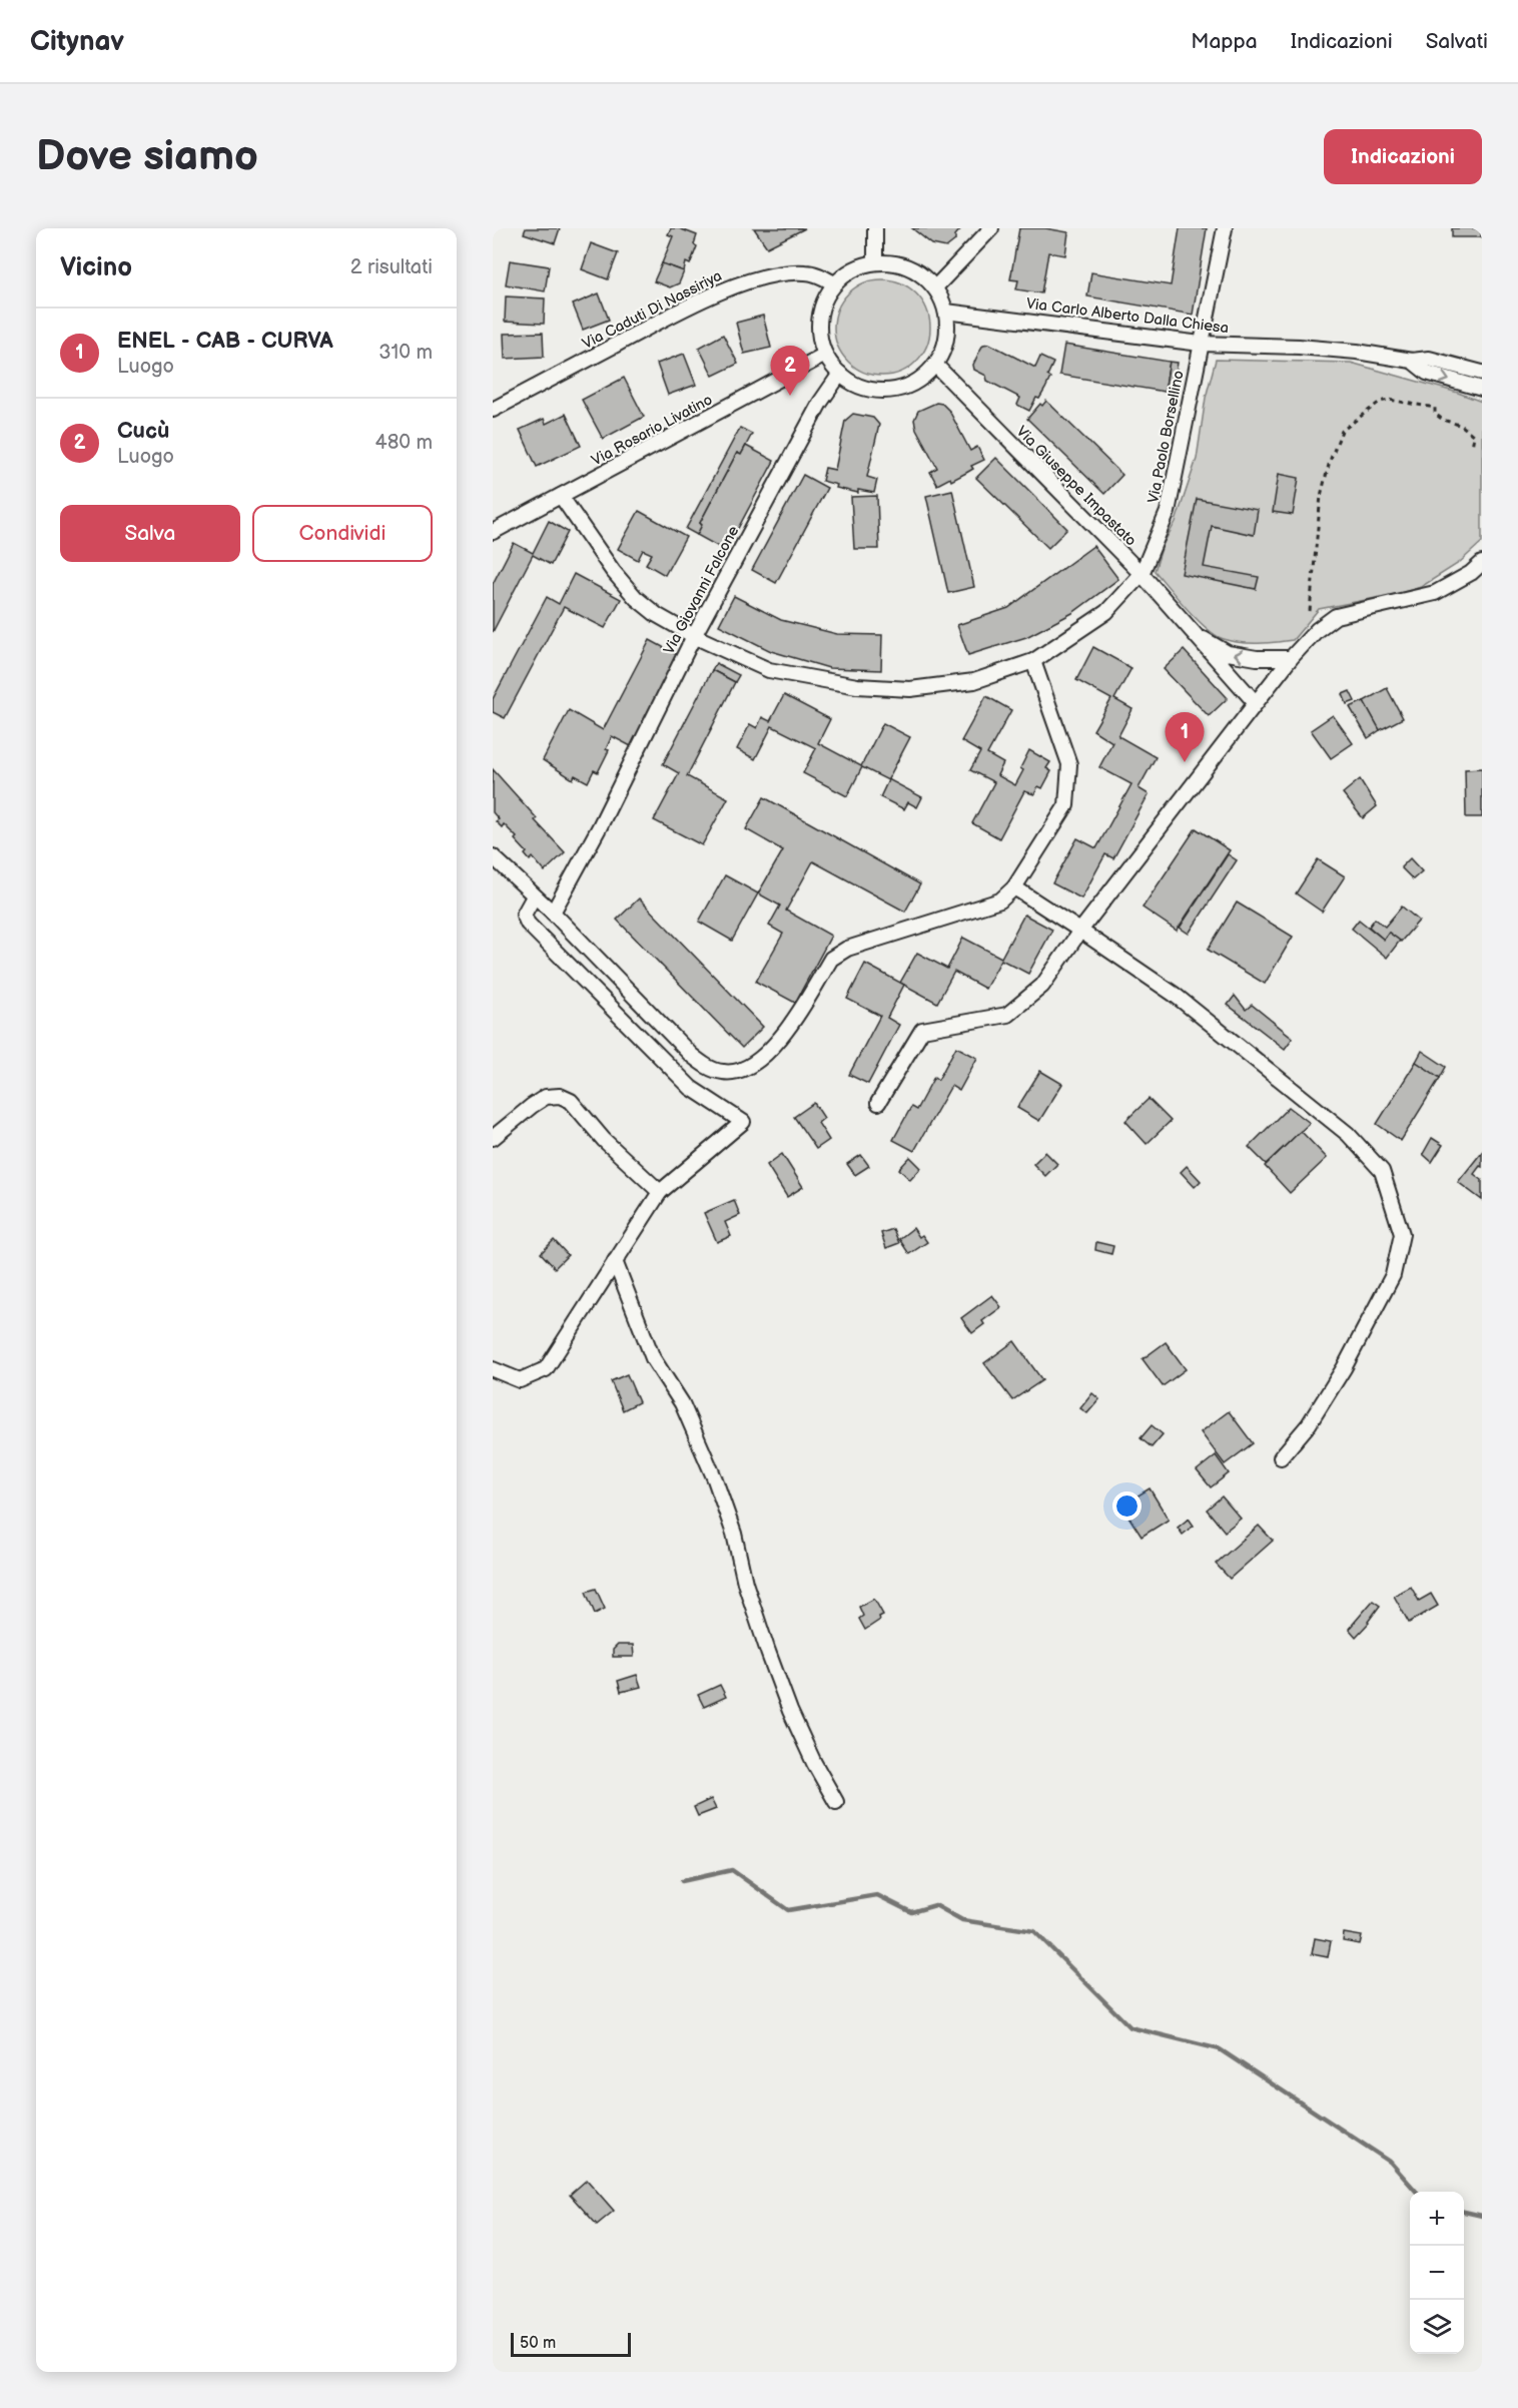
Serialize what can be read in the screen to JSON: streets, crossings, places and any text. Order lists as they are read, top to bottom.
{
  "streets": {
    "street": [
      "Via Caduti Di Nassiriya",
      "Via Carlo Alberto Dalla Chiesa",
      "Via Rosario Livatino",
      "Via Paolo Borsellino",
      "Via Giuseppe Impastato",
      "Via Giovanni Falcone"
    ]
  },
  "crossings": [
    ["Via Caduti Di Nassiriya", "Via Carlo Alberto Dalla Chiesa"],
    ["Via Caduti Di Nassiriya", "Via Rosario Livatino"],
    ["Via Caduti Di Nassiriya", "Via Giuseppe Impastato"],
    ["Via Caduti Di Nassiriya", "Via Giovanni Falcone"],
    ["Via Carlo Alberto Dalla Chiesa", "Via Rosario Livatino"],
    ["Via Carlo Alberto Dalla Chiesa", "Via Paolo Borsellino"],
    ["Via Carlo Alberto Dalla Chiesa", "Via Giuseppe Impastato"],
    ["Via Carlo Alberto Dalla Chiesa", "Via Giovanni Falcone"],
    ["Via Rosario Livatino", "Via Paolo Borsellino"],
    ["Via Rosario Livatino", "Via Giuseppe Impastato"],
    ["Via Rosario Livatino", "Via Giovanni Falcone"],
    ["Via Paolo Borsellino", "Via Giuseppe Impastato"],
    ["Via Paolo Borsellino", "Via Giovanni Falcone"],
    ["Via Giuseppe Impastato", "Via Giovanni Falcone"]
  ],
  "scale_bar": "50 m",
  "page": {
    "header": "Citynav",
    "nav": ["Mappa", "Indicazioni", "Salvati"],
    "buttons": [
      "Indicazioni",
      ["Salva", "Condividi"]
    ],
    "title": "Dove siamo",
    "heading": ["Vicino", "2 risultati"],
    "list": [
      {
        "mark": "1",
        "name": "ENEL - CAB - CURVA",
        "note": "Luogo",
        "value": "310 m"
      },
      {
        "mark": "2",
        "name": "Cucù",
        "note": "Luogo",
        "value": "480 m"
      }
    ],
    "pins": ["2", "1"],
    "map_buttons": ["+", "−"],
    "scale": "50 m"
  }
}
